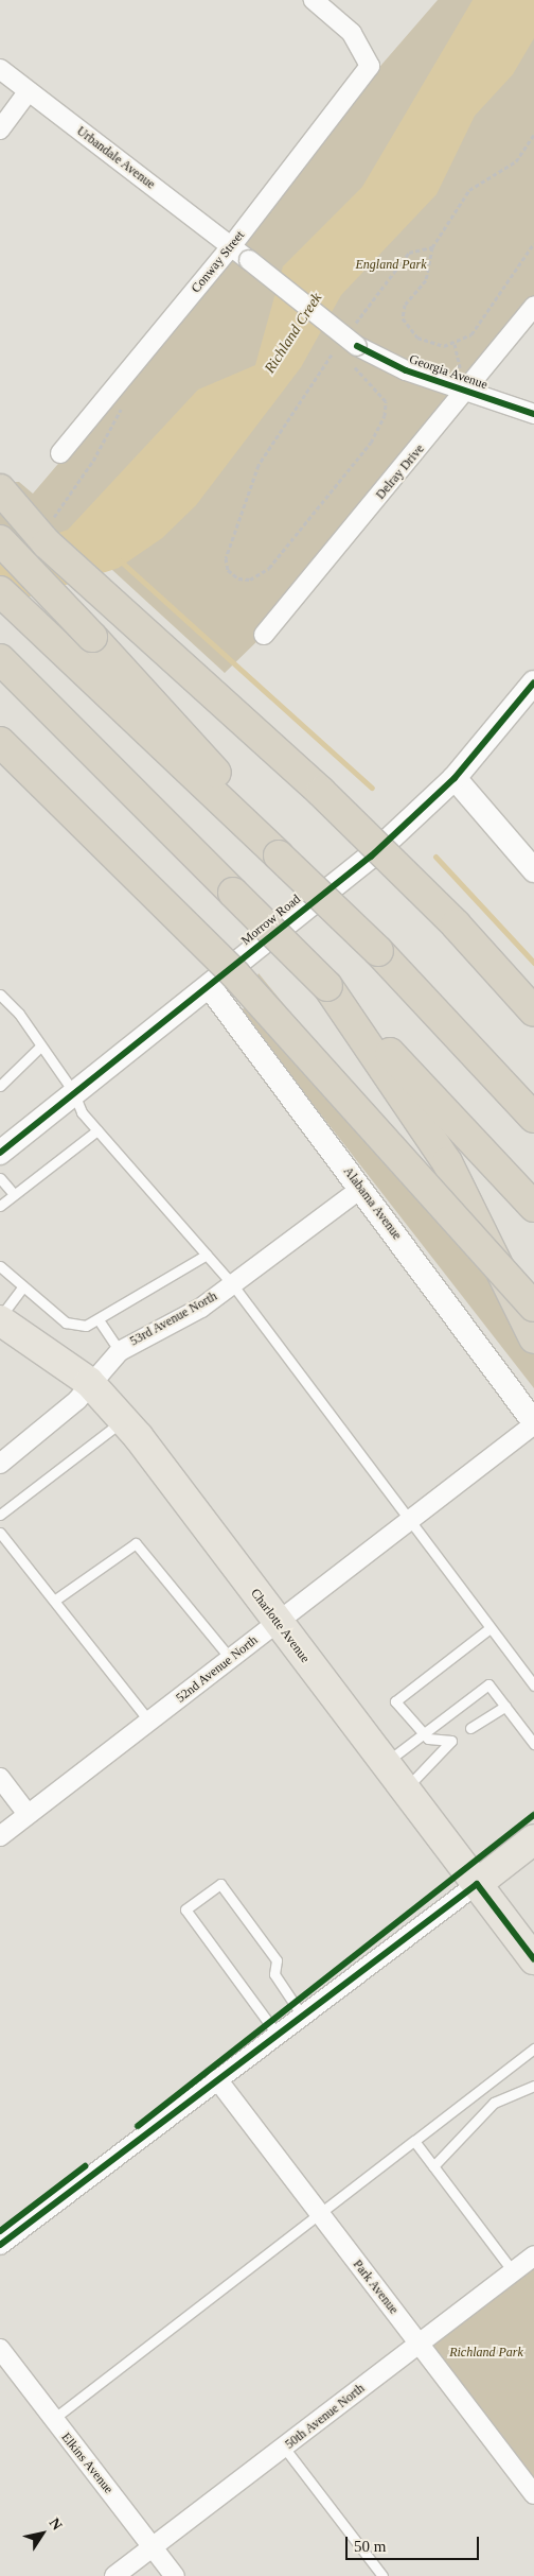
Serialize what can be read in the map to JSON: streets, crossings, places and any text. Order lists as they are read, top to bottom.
{
  "streets": {
    "main road": ["Charlotte Avenue"],
    "street": [
      "Urbandale Avenue",
      "Conway Street",
      "Georgia Avenue",
      "Delray Drive",
      "Morrow Road",
      "Alabama Avenue",
      "53rd Avenue North",
      "52nd Avenue North",
      "Park Avenue",
      "50th Avenue North",
      "Elkins Avenue"
    ]
  },
  "crossings": [
    ["Urbandale Avenue", "Conway Street"],
    ["Urbandale Avenue", "Georgia Avenue"],
    ["Conway Street", "Georgia Avenue"],
    ["Georgia Avenue", "Delray Drive"],
    ["Morrow Road", "Alabama Avenue"],
    ["Alabama Avenue", "53rd Avenue North"],
    ["Alabama Avenue", "52nd Avenue North"],
    ["53rd Avenue North", "Charlotte Avenue"],
    ["Charlotte Avenue", "52nd Avenue North"],
    ["Park Avenue", "50th Avenue North"],
    ["50th Avenue North", "Elkins Avenue"]
  ],
  "water": ["Richland Creek"],
  "parks": ["England Park", "Richland Park"],
  "scale_bar": "50 m",
  "north": "top right"
}
